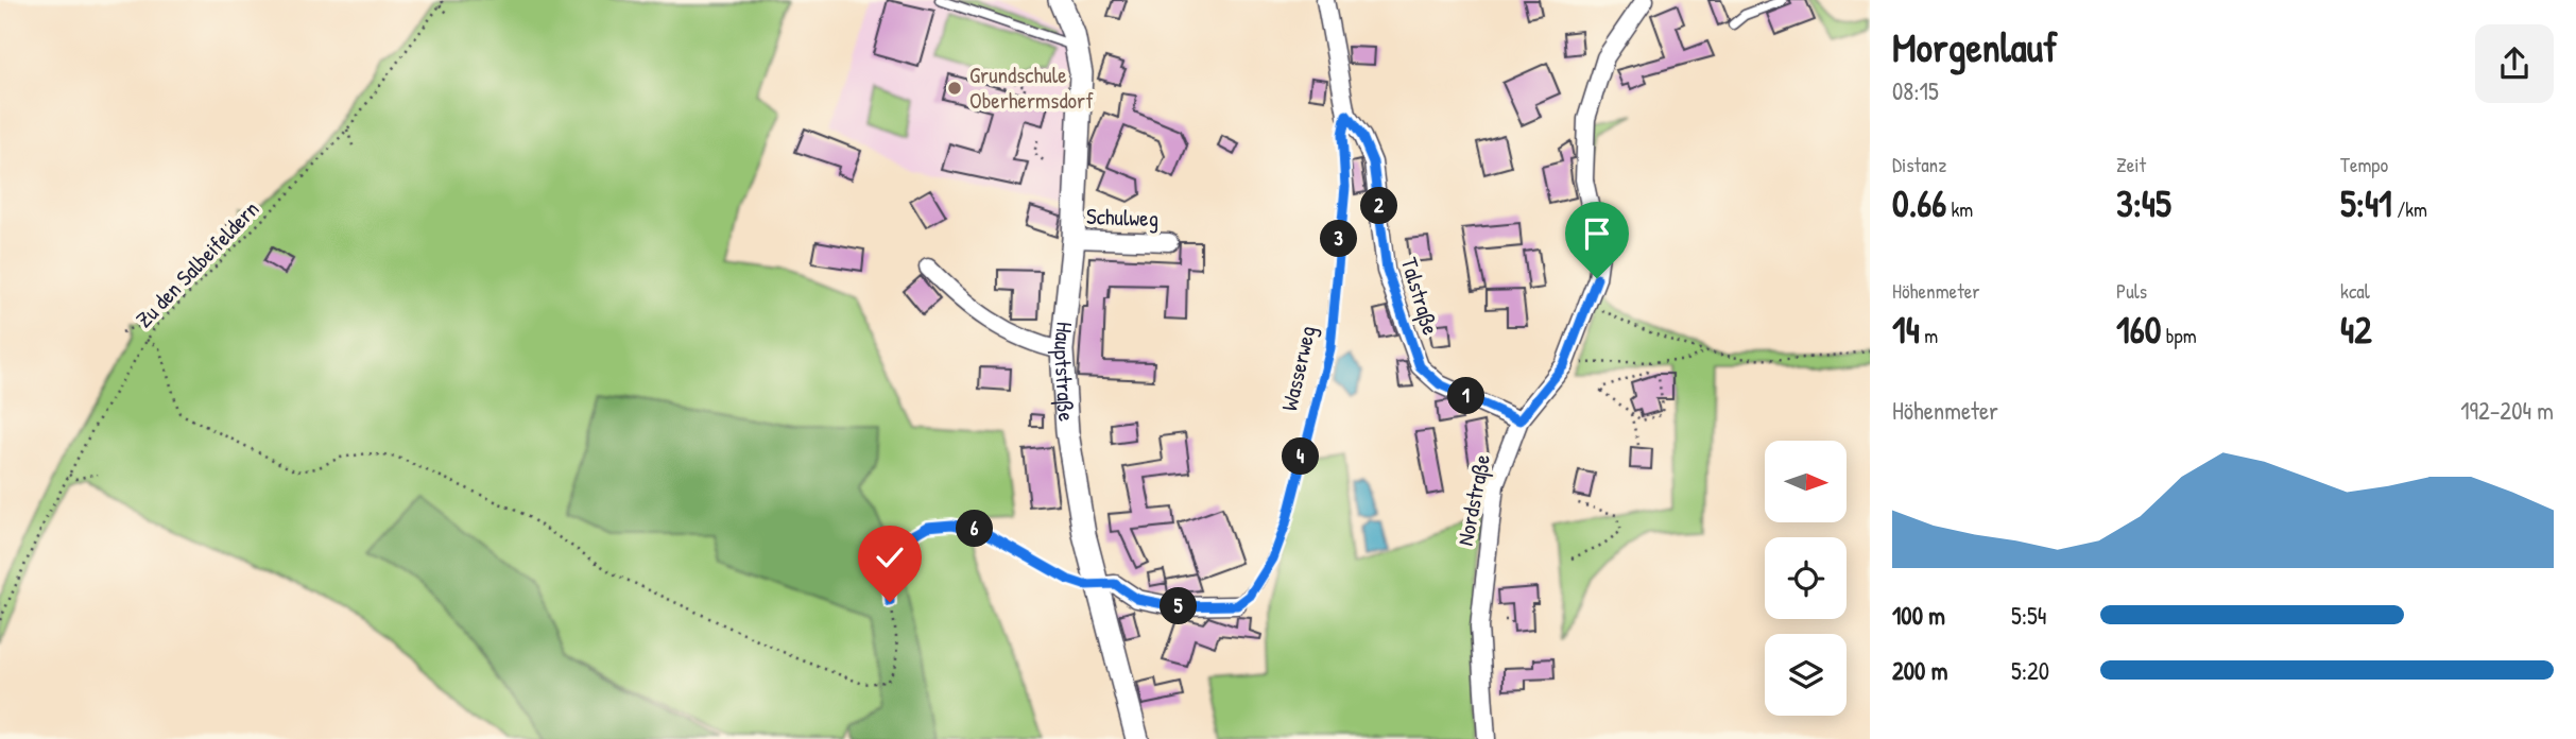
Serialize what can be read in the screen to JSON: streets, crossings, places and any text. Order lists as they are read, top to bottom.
{
  "streets": {
    "street": [
      "Schulweg",
      "Talstraße",
      "Wasserweg",
      "Hauptstraße",
      "Nordstraße"
    ],
    "path": ["Zu den Salbeifeldern"]
  },
  "crossings": [
    ["Schulweg", "Hauptstraße"],
    ["Talstraße", "Wasserweg"],
    ["Talstraße", "Nordstraße"],
    ["Wasserweg", "Hauptstraße"]
  ],
  "places": ["Grundschule Oberhermsdorf"],
  "north": "right",
  "page": {
    "heading": ["Morgenlauf", "08:15"],
    "stats": [
      ["Distanz", "0.66 km"],
      ["Zeit", "3:45"],
      ["Tempo", "5:41 /km"],
      ["Höhenmeter", "14 m"],
      ["Puls", "160 bpm"],
      ["kcal", "42"]
    ],
    "pins": [
      "2",
      "3",
      "1",
      "4",
      "6",
      "5"
    ],
    "chart": ["Höhenmeter", "192–204 m"],
    "list": [
      {
        "name": "100 m",
        "note": "5:54"
      },
      {
        "name": "200 m",
        "note": "5:20"
      }
    ]
  }
}
